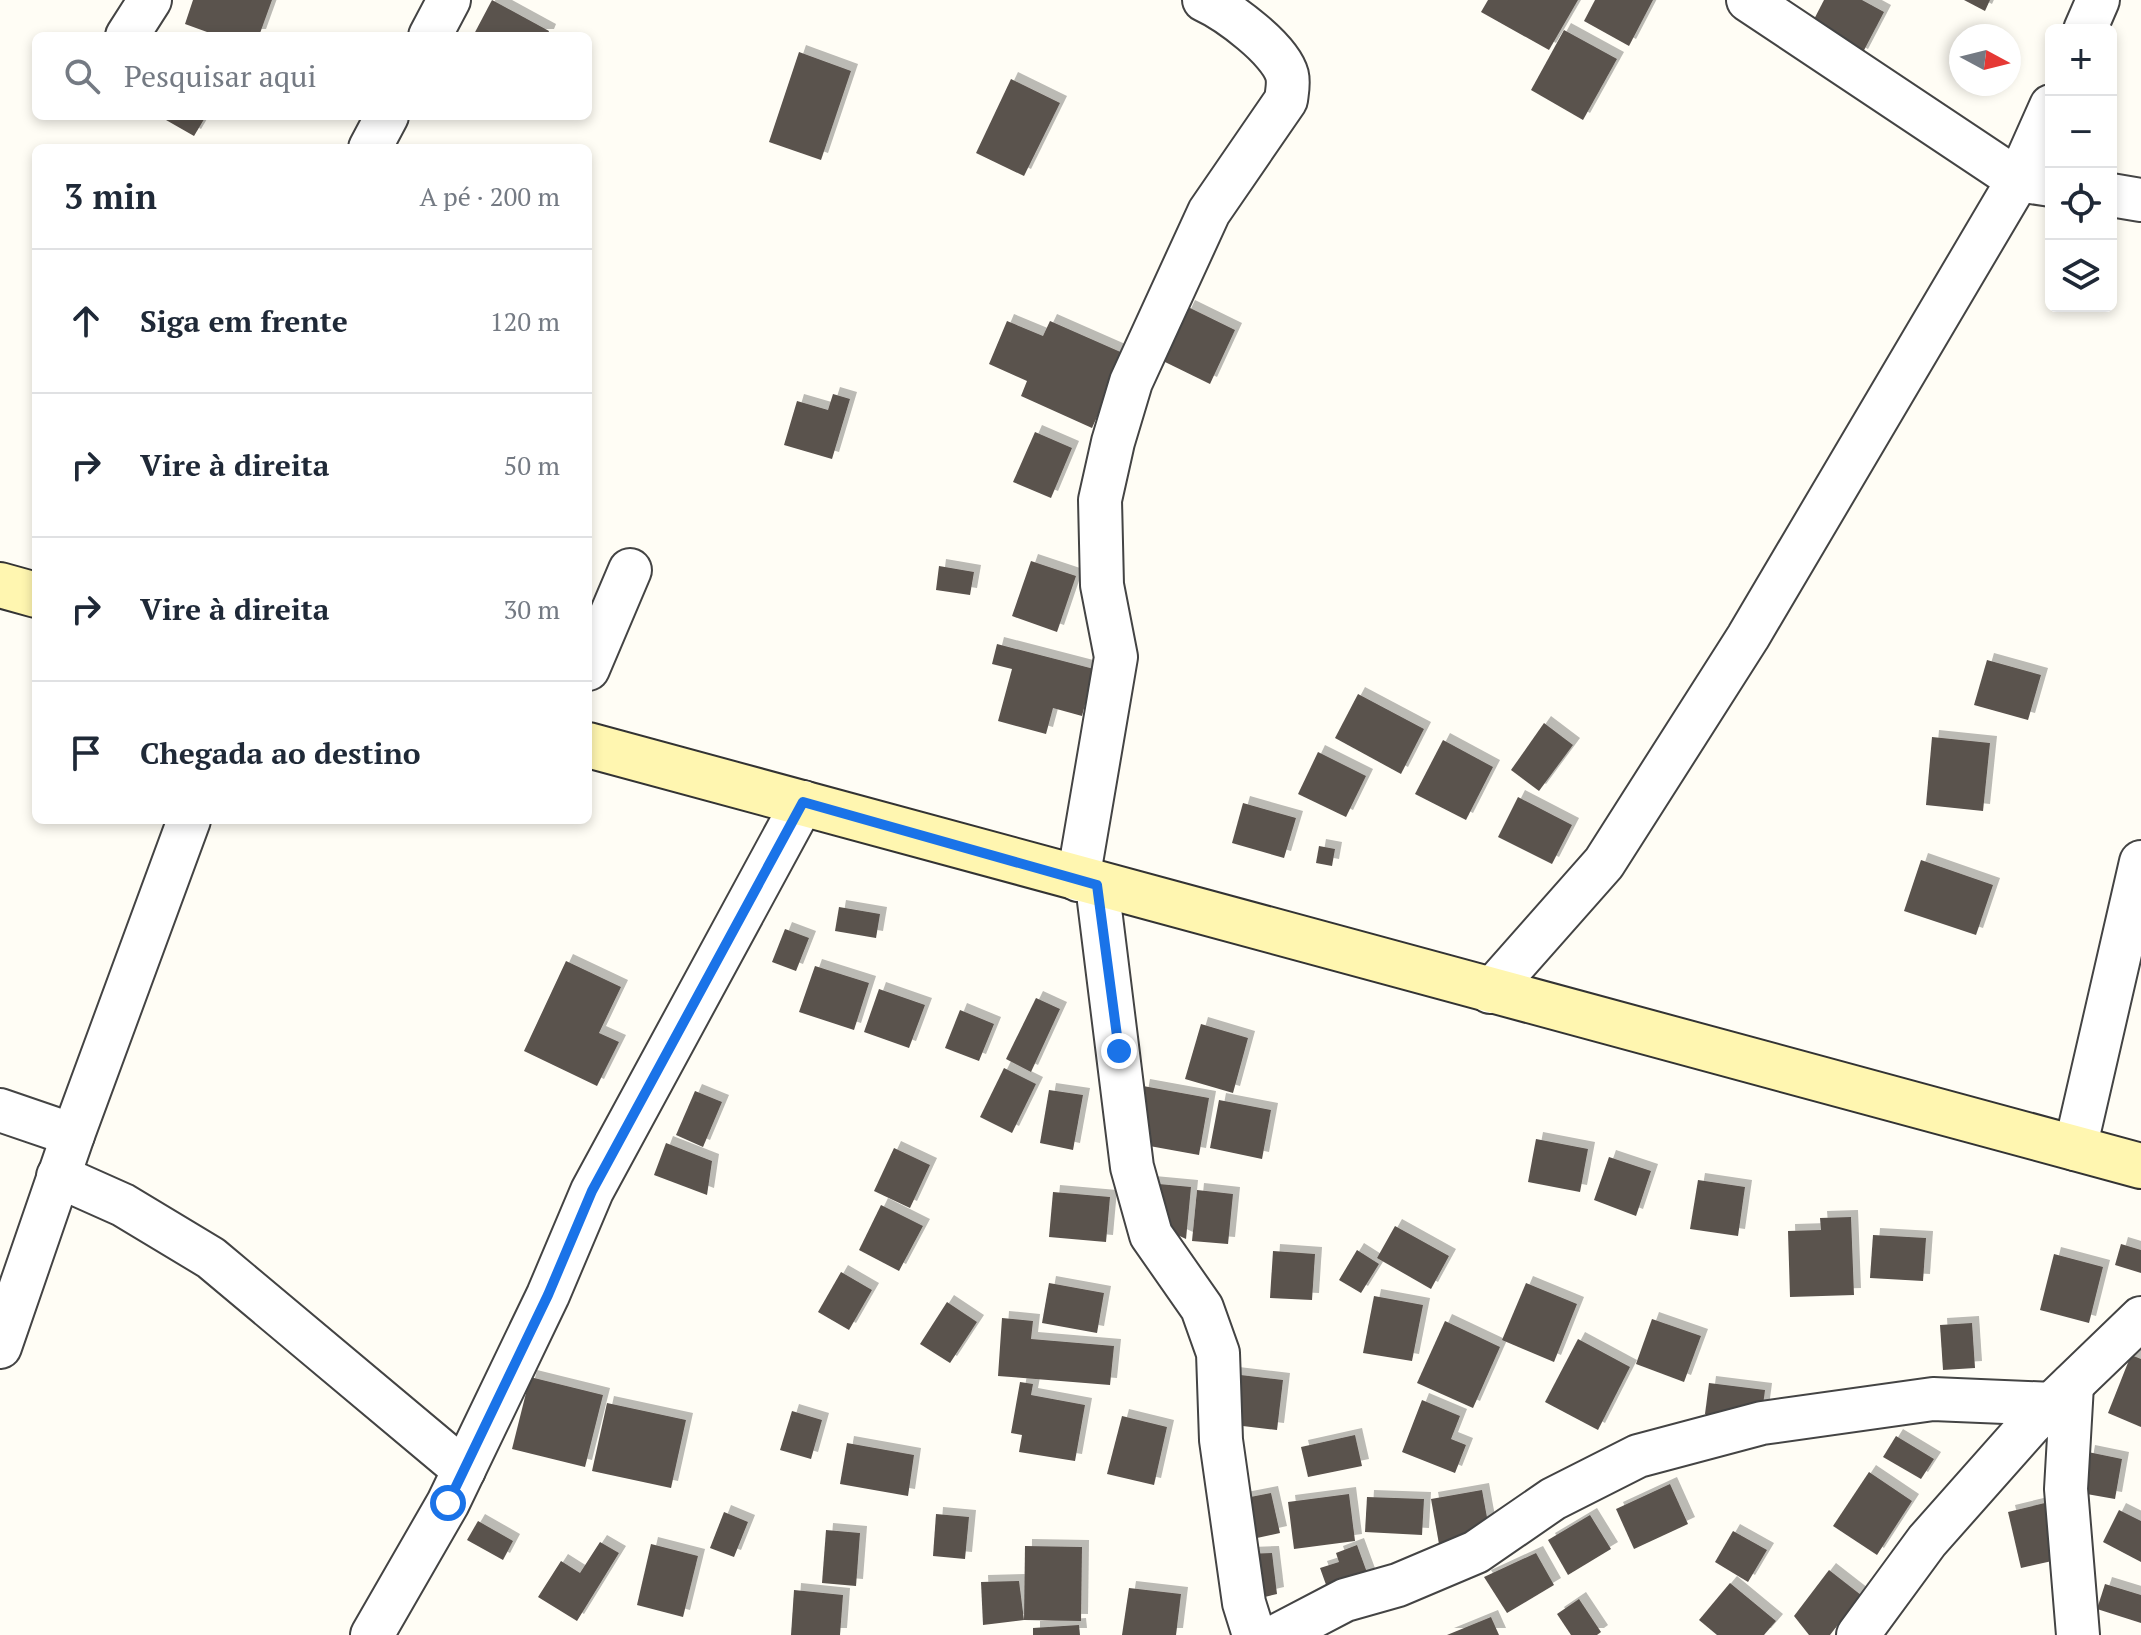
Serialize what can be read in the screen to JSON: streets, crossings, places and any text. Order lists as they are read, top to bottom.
{
  "north": "right",
  "page": {
    "map_buttons": ["+", "−"],
    "search": "Pesquisar aqui",
    "heading": ["3 min", "A pé · 200 m"],
    "list": [
      ["Siga em frente", "120 m"],
      ["Vire à direita", "50 m"],
      ["Vire à direita", "30 m"],
      "Chegada ao destino"
    ]
  }
}
